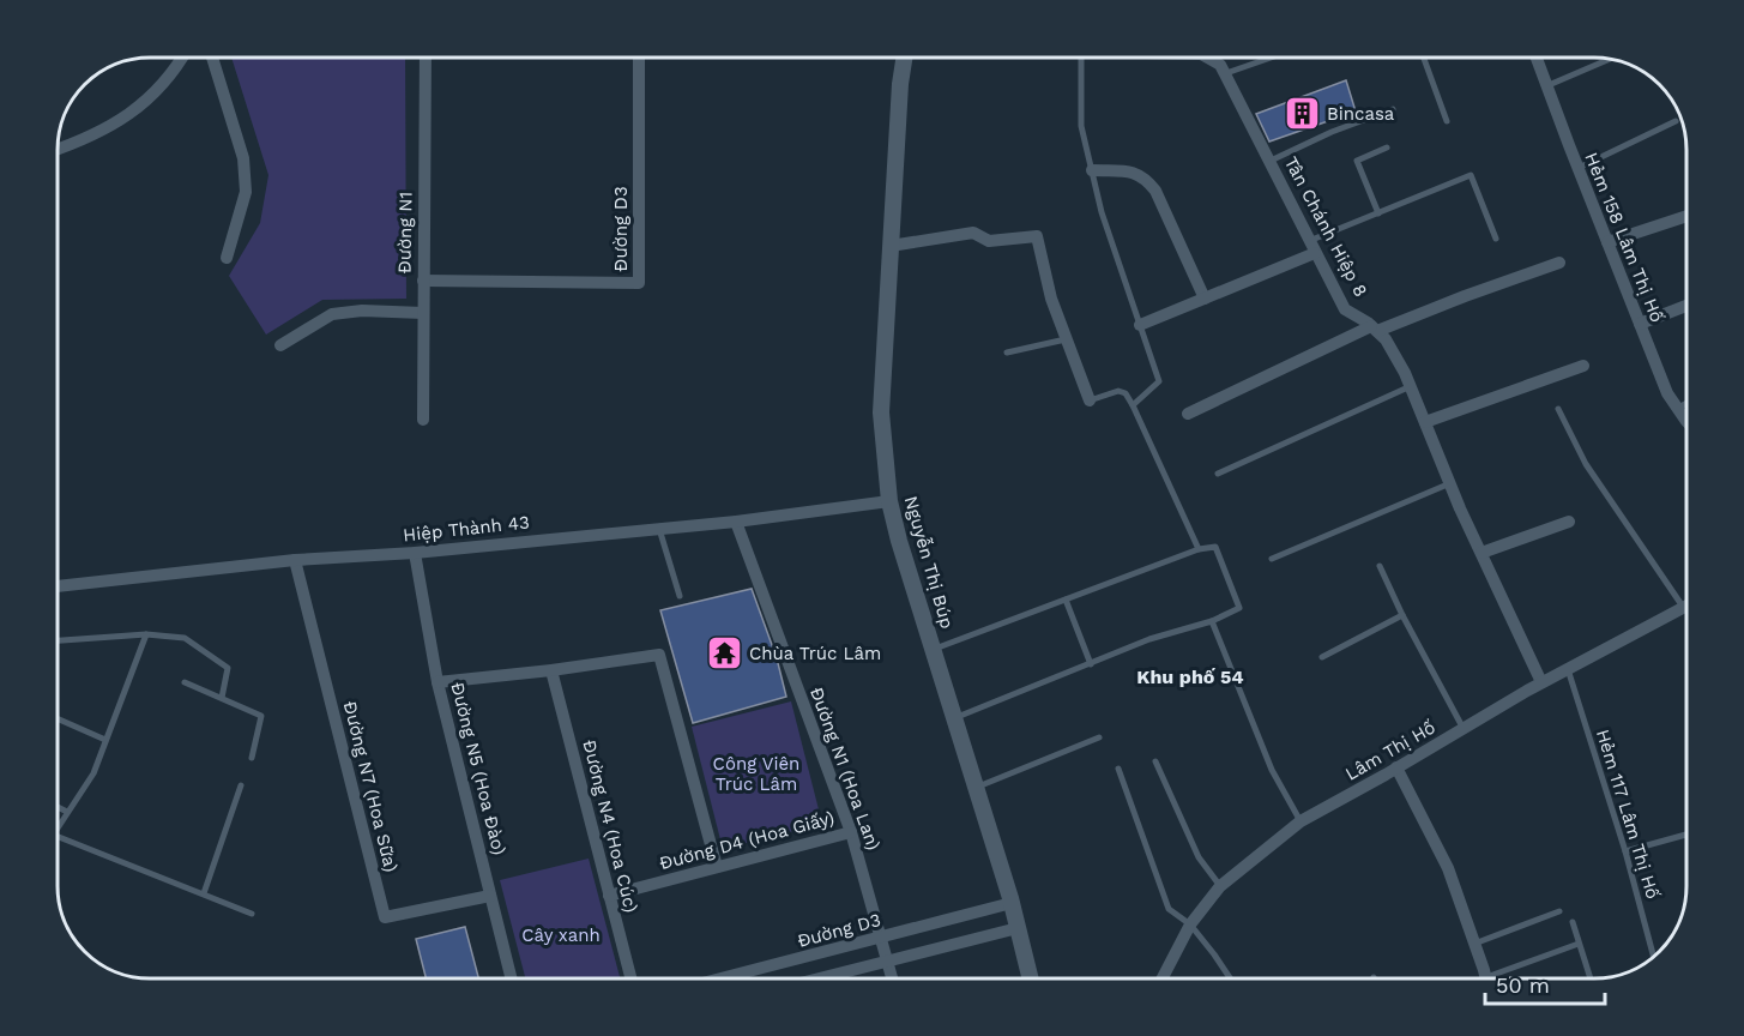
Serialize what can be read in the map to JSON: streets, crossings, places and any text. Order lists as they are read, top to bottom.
{
  "streets": {
    "street": [
      "Tân Chánh Hiệp 8",
      "Đường D3",
      "Đường N1",
      "Hẻm 158 Lâm Thị Hố",
      "Hiệp Thành 43",
      "Nguyễn Thị Búp",
      "Lâm Thị Hố",
      "Đường N5 (Hoa Đào)",
      "Đường N1 (Hoa Lan)",
      "Đường N7 (Hoa Sữa)",
      "Đường N4 (Hoa Cúc)",
      "Đường D4 (Hoa Giấy)"
    ],
    "lane": ["Hẻm 117 Lâm Thị Hố"]
  },
  "crossings": [
    ["Tân Chánh Hiệp 8", "Lâm Thị Hố"],
    ["Đường D3", "Đường N1"],
    ["Đường D3", "Nguyễn Thị Búp"],
    ["Đường D3", "Đường N1 (Hoa Lan)"],
    ["Hiệp Thành 43", "Nguyễn Thị Búp"],
    ["Hiệp Thành 43", "Đường N5 (Hoa Đào)"],
    ["Hiệp Thành 43", "Đường N1 (Hoa Lan)"],
    ["Hiệp Thành 43", "Đường N7 (Hoa Sữa)"],
    ["Lâm Thị Hố", "Hẻm 117 Lâm Thị Hố"],
    ["Đường N5 (Hoa Đào)", "Đường N7 (Hoa Sữa)"],
    ["Đường N1 (Hoa Lan)", "Đường D4 (Hoa Giấy)"],
    ["Đường N4 (Hoa Cúc)", "Đường D4 (Hoa Giấy)"]
  ],
  "districts": ["Khu phố 54"],
  "parks": ["Công Viên Trúc Lâm", "Cây xanh"],
  "places": {
    "building": ["Bincasa"],
    "temple": ["Chùa Trúc Lâm"]
  },
  "scale_bar": "50 m"
}
